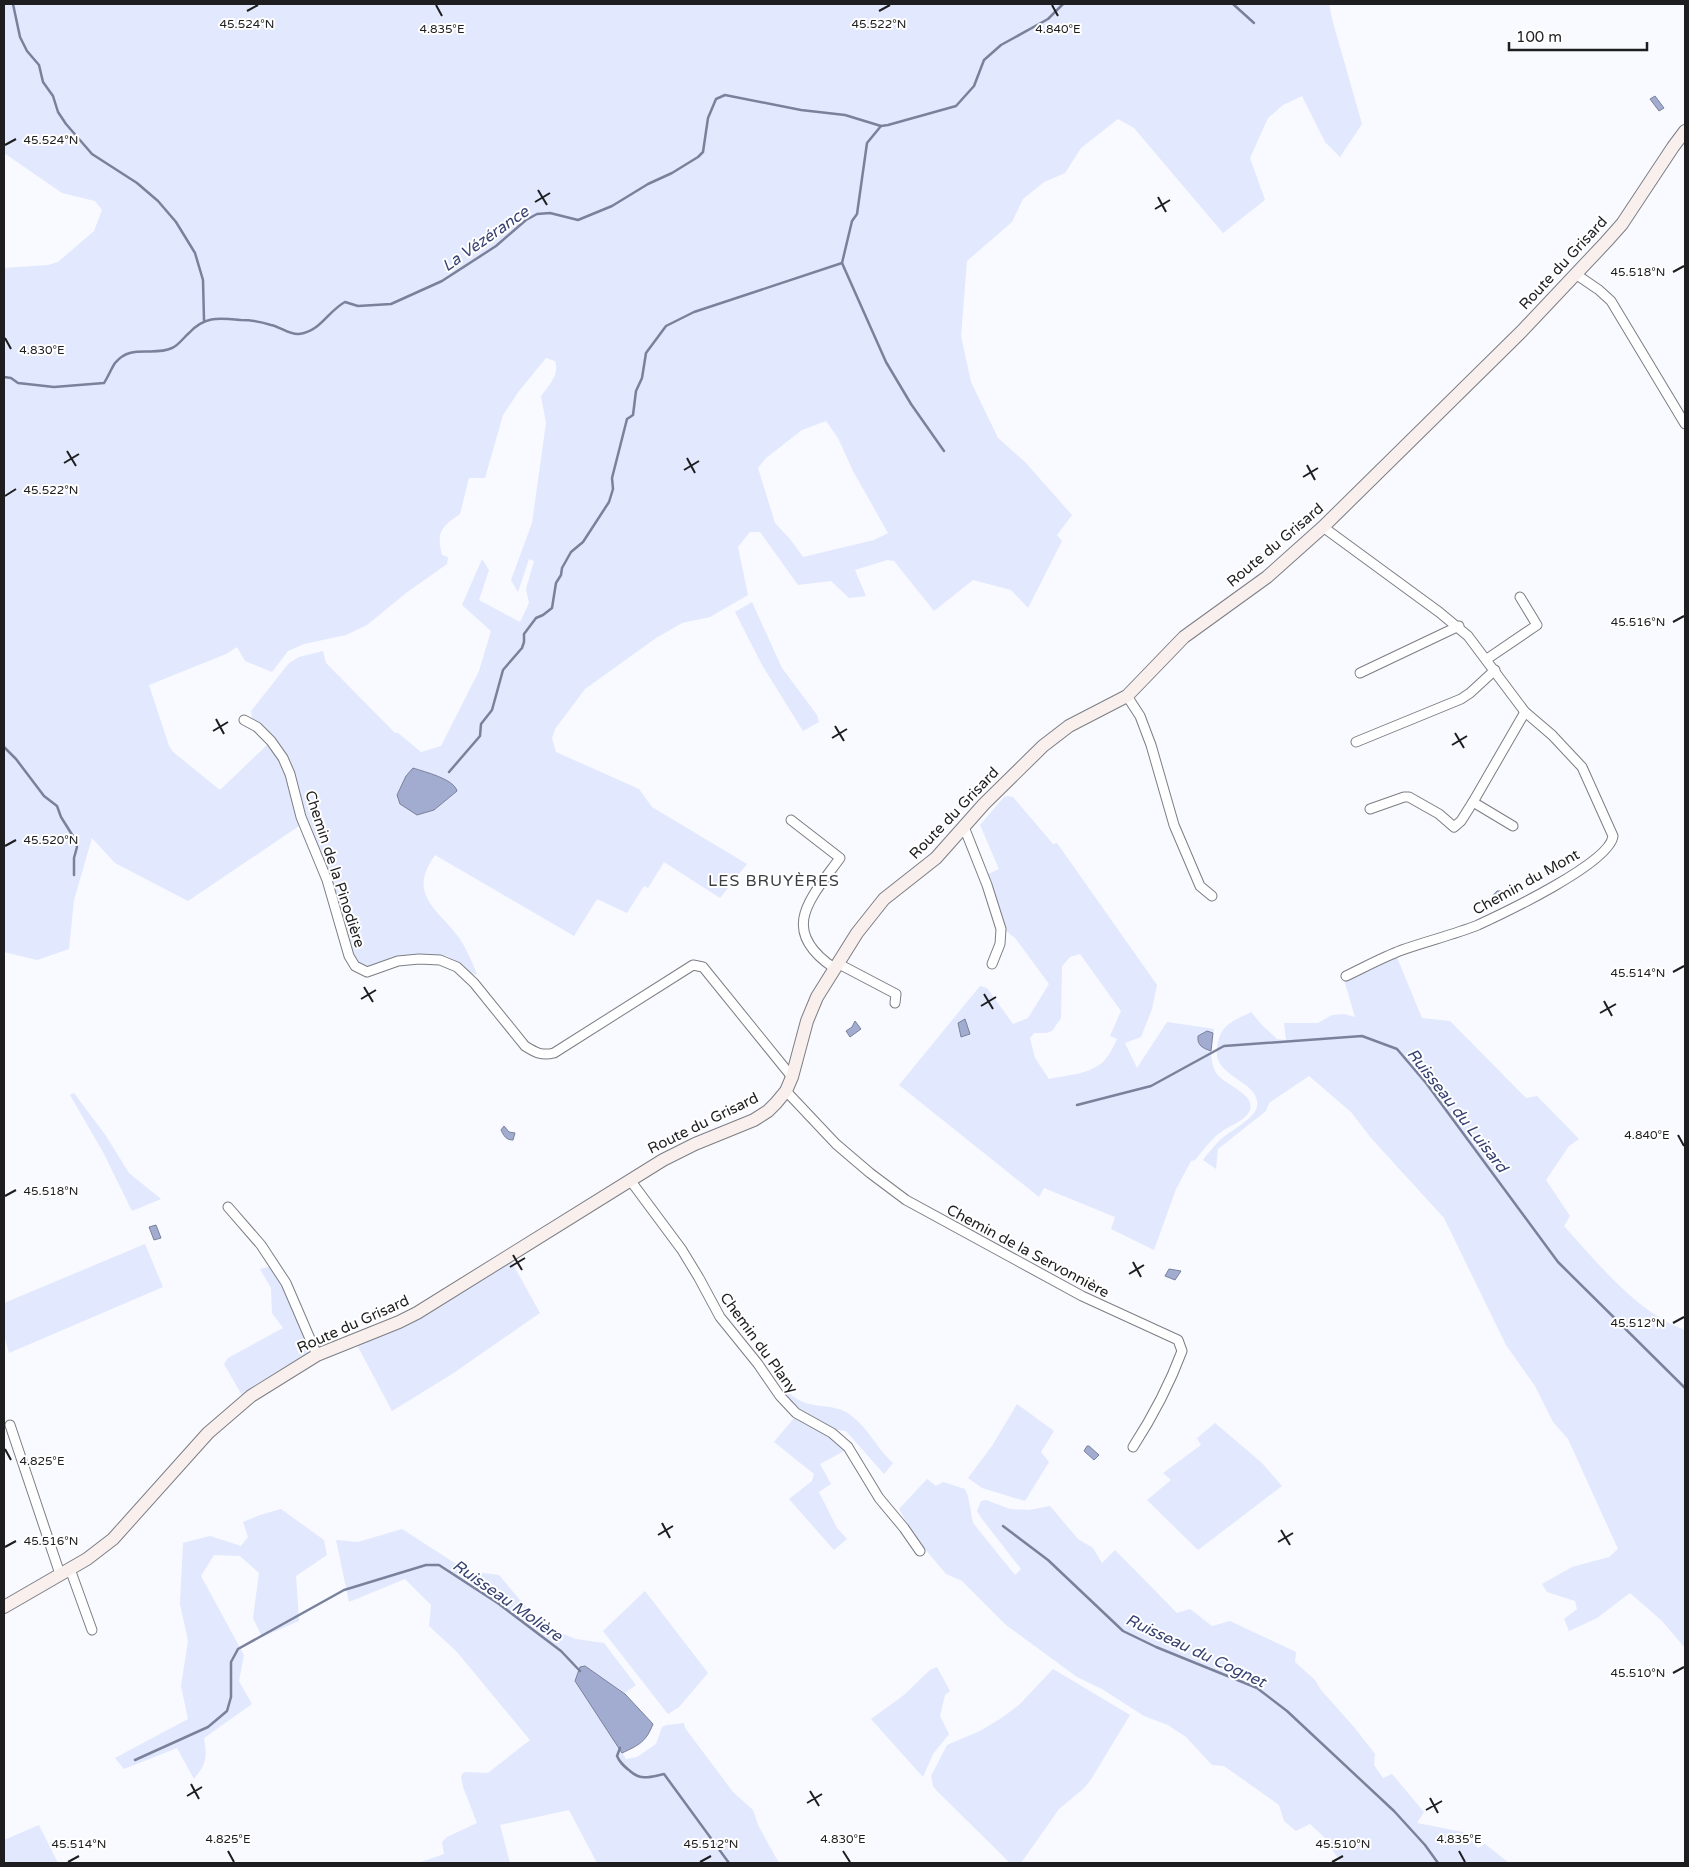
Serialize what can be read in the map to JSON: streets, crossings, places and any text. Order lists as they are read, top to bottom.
{
  "streets": {
    "street": [
      "Route du Grisard",
      "Chemin de la Pinodière",
      "Chemin du Mont",
      "Chemin de la Servonnière",
      "Chemin du Plany"
    ]
  },
  "crossings": [
    ["Route du Grisard", "Chemin de la Pinodière"],
    ["Route du Grisard", "Chemin du Mont"],
    ["Route du Grisard", "Chemin de la Servonnière"],
    ["Route du Grisard", "Chemin du Plany"]
  ],
  "districts": ["LES BRUYÈRES"],
  "water": [
    "La Vézérance",
    "Ruisseau du Luisard",
    "Ruisseau Molière",
    "Ruisseau du Cognet"
  ],
  "scale_bar": "100 m",
  "coordinates": [
    "45.524°N",
    "45.522°N",
    "4.835°E",
    "4.840°E",
    "45.518°N",
    "4.830°E",
    "45.516°N",
    "45.520°N",
    "45.514°N",
    "45.512°N",
    "4.825°E",
    "45.510°N"
  ]
}
